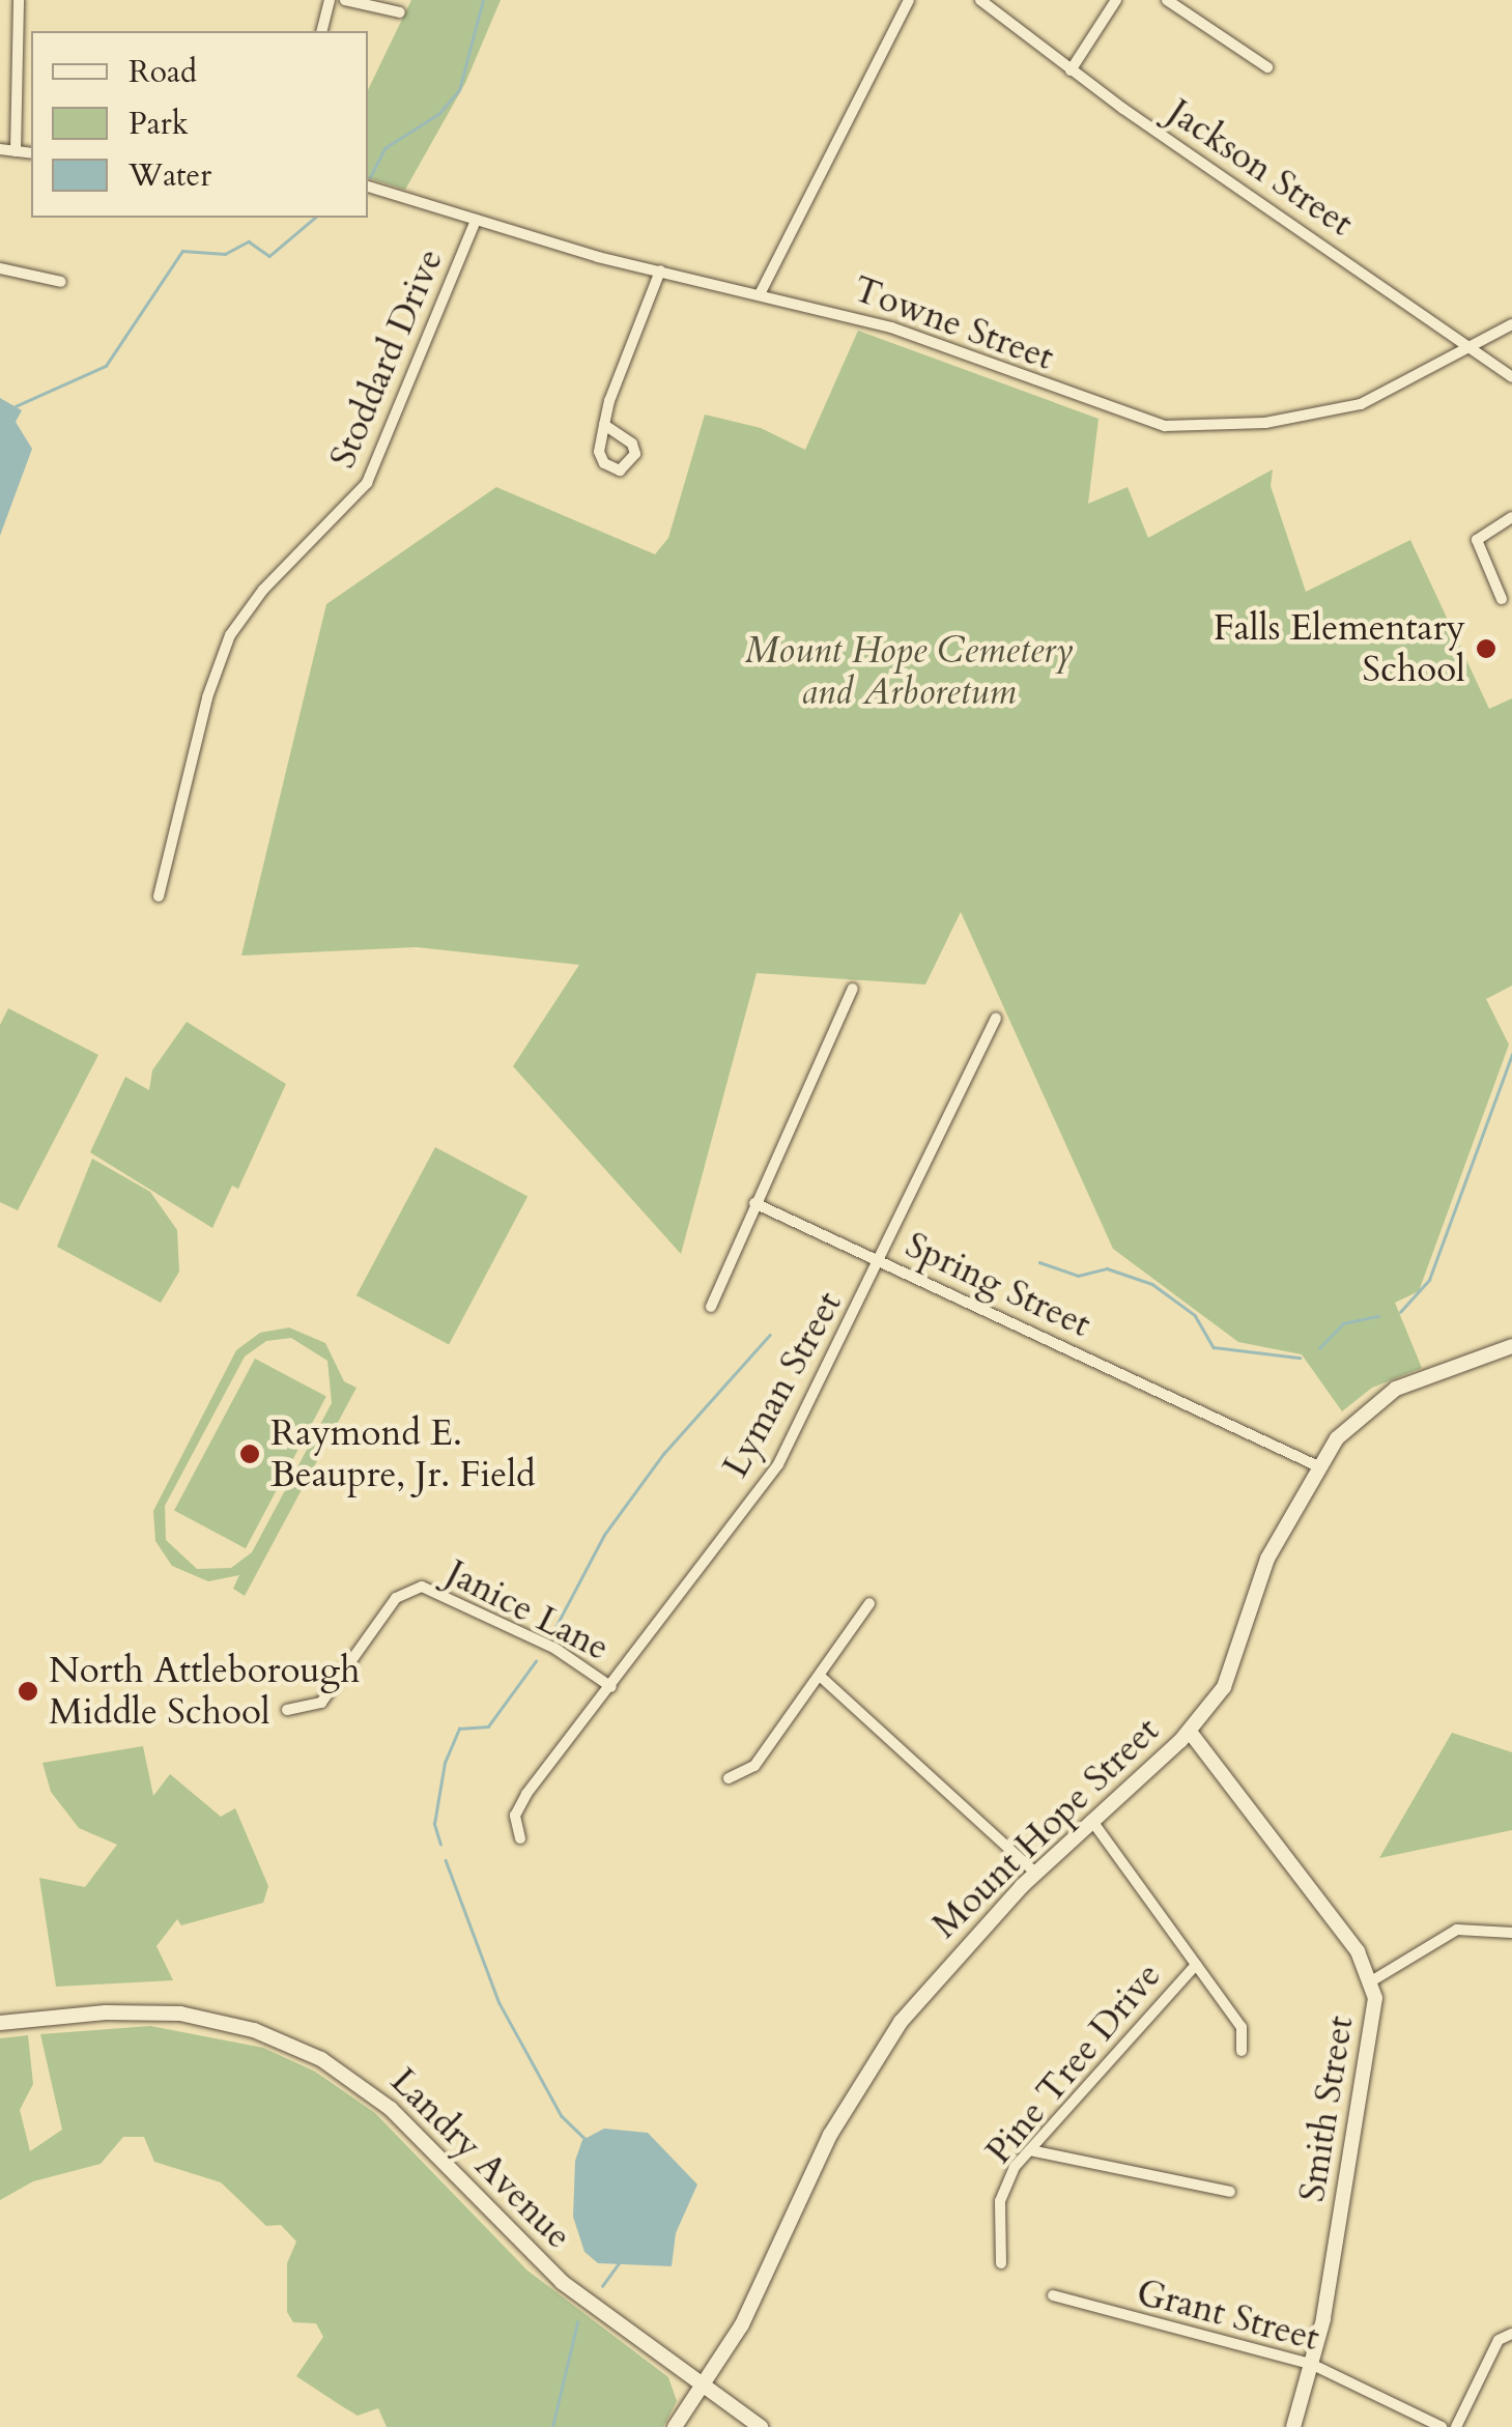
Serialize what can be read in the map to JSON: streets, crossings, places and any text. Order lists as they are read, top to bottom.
{
  "streets": {
    "street": [
      "Jackson Street",
      "Towne Street",
      "Stoddard Drive",
      "Spring Street",
      "Lyman Street",
      "Janice Lane",
      "Mount Hope Street",
      "Pine Tree Drive",
      "Smith Street",
      "Landry Avenue",
      "Grant Street"
    ]
  },
  "crossings": [
    ["Jackson Street", "Towne Street"],
    ["Towne Street", "Stoddard Drive"],
    ["Spring Street", "Lyman Street"],
    ["Spring Street", "Mount Hope Street"],
    ["Lyman Street", "Janice Lane"],
    ["Mount Hope Street", "Smith Street"],
    ["Mount Hope Street", "Landry Avenue"],
    ["Smith Street", "Grant Street"]
  ],
  "parks": ["Mount Hope Cemetery and Arboretum"],
  "places": ["Falls Elementary School", "Raymond E. Beaupre, Jr. Field", "North Attleborough Middle School"],
  "legend": ["Road", "Park", "Water"]
}
